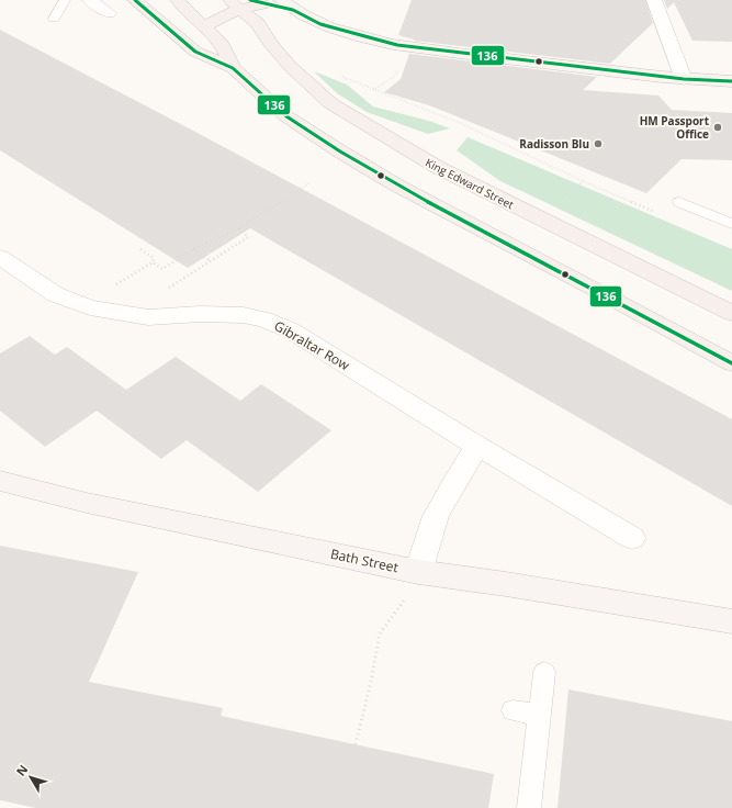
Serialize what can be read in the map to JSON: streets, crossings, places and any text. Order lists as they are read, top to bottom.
{
  "streets": {
    "highway": ["King Edward Street"],
    "main road": ["Bath Street"],
    "street": ["Gibraltar Row"]
  },
  "places": ["HM Passport Office", "Radisson Blu"],
  "lines": ["transit line 136"],
  "north": "top left"
}
